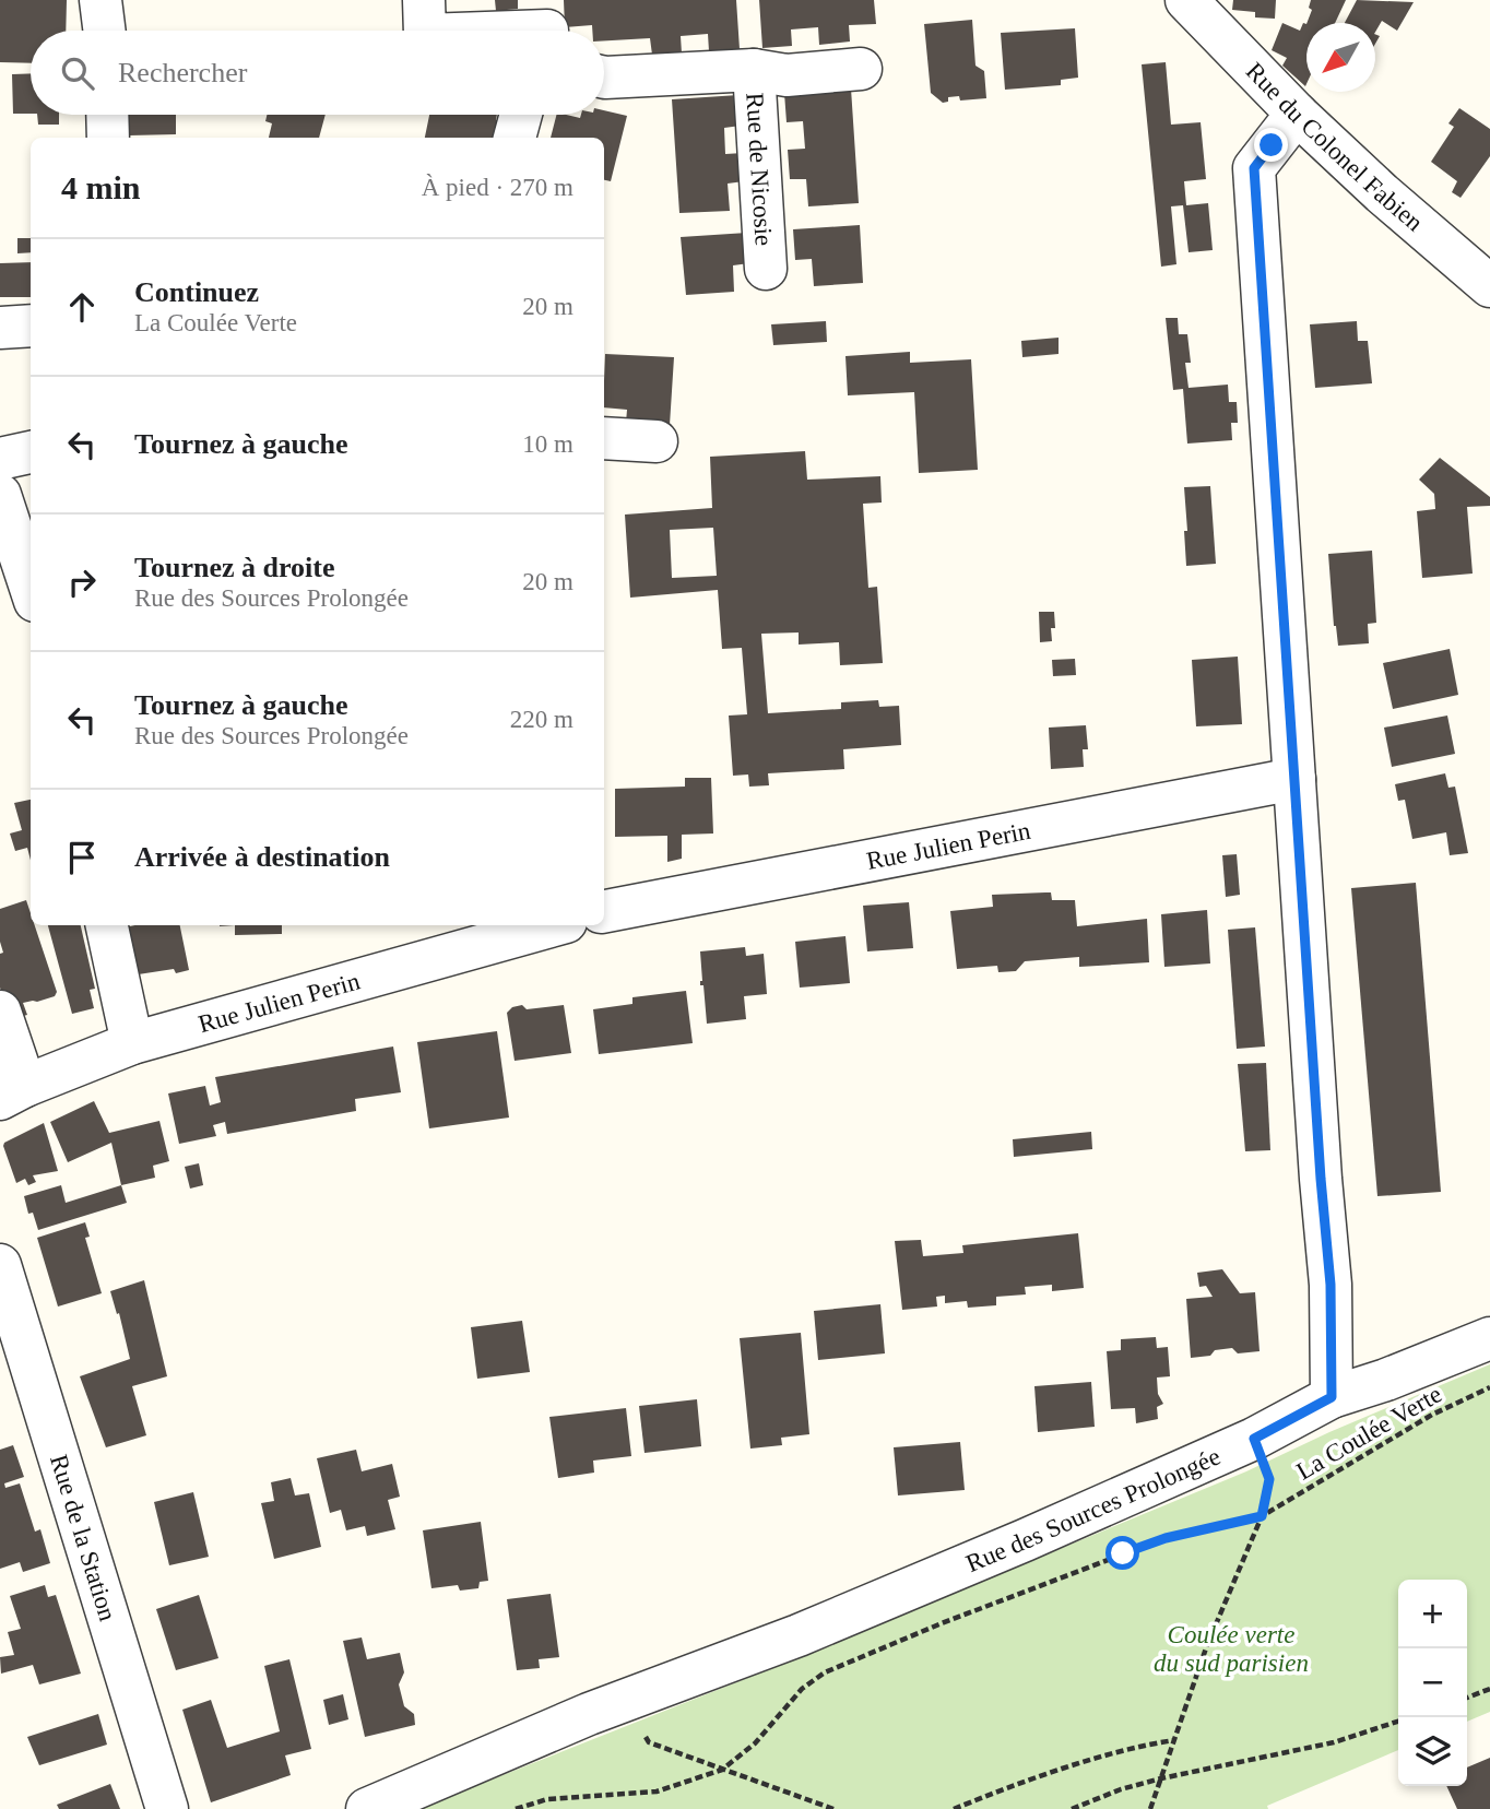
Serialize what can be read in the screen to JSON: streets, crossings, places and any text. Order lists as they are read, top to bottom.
{
  "streets": {
    "street": [
      "Rue du Colonel Fabien",
      "Rue de Nicosie",
      "Rue Julien Perin",
      "Rue des Sources Prolongée",
      "Rue de la Station"
    ],
    "path": ["La Coulée Verte"]
  },
  "parks": ["Coulée verte du sud parisien"],
  "north": "bottom left",
  "page": {
    "search": "Rechercher",
    "heading": ["4 min", "À pied · 270 m"],
    "list": [
      ["Continuez", "La Coulée Verte", "20 m"],
      ["Tournez à gauche", "10 m"],
      ["Tournez à droite", "Rue des Sources Prolongée", "20 m"],
      ["Tournez à gauche", "Rue des Sources Prolongée", "220 m"],
      "Arrivée à destination"
    ],
    "map_buttons": ["+", "−"]
  }
}
